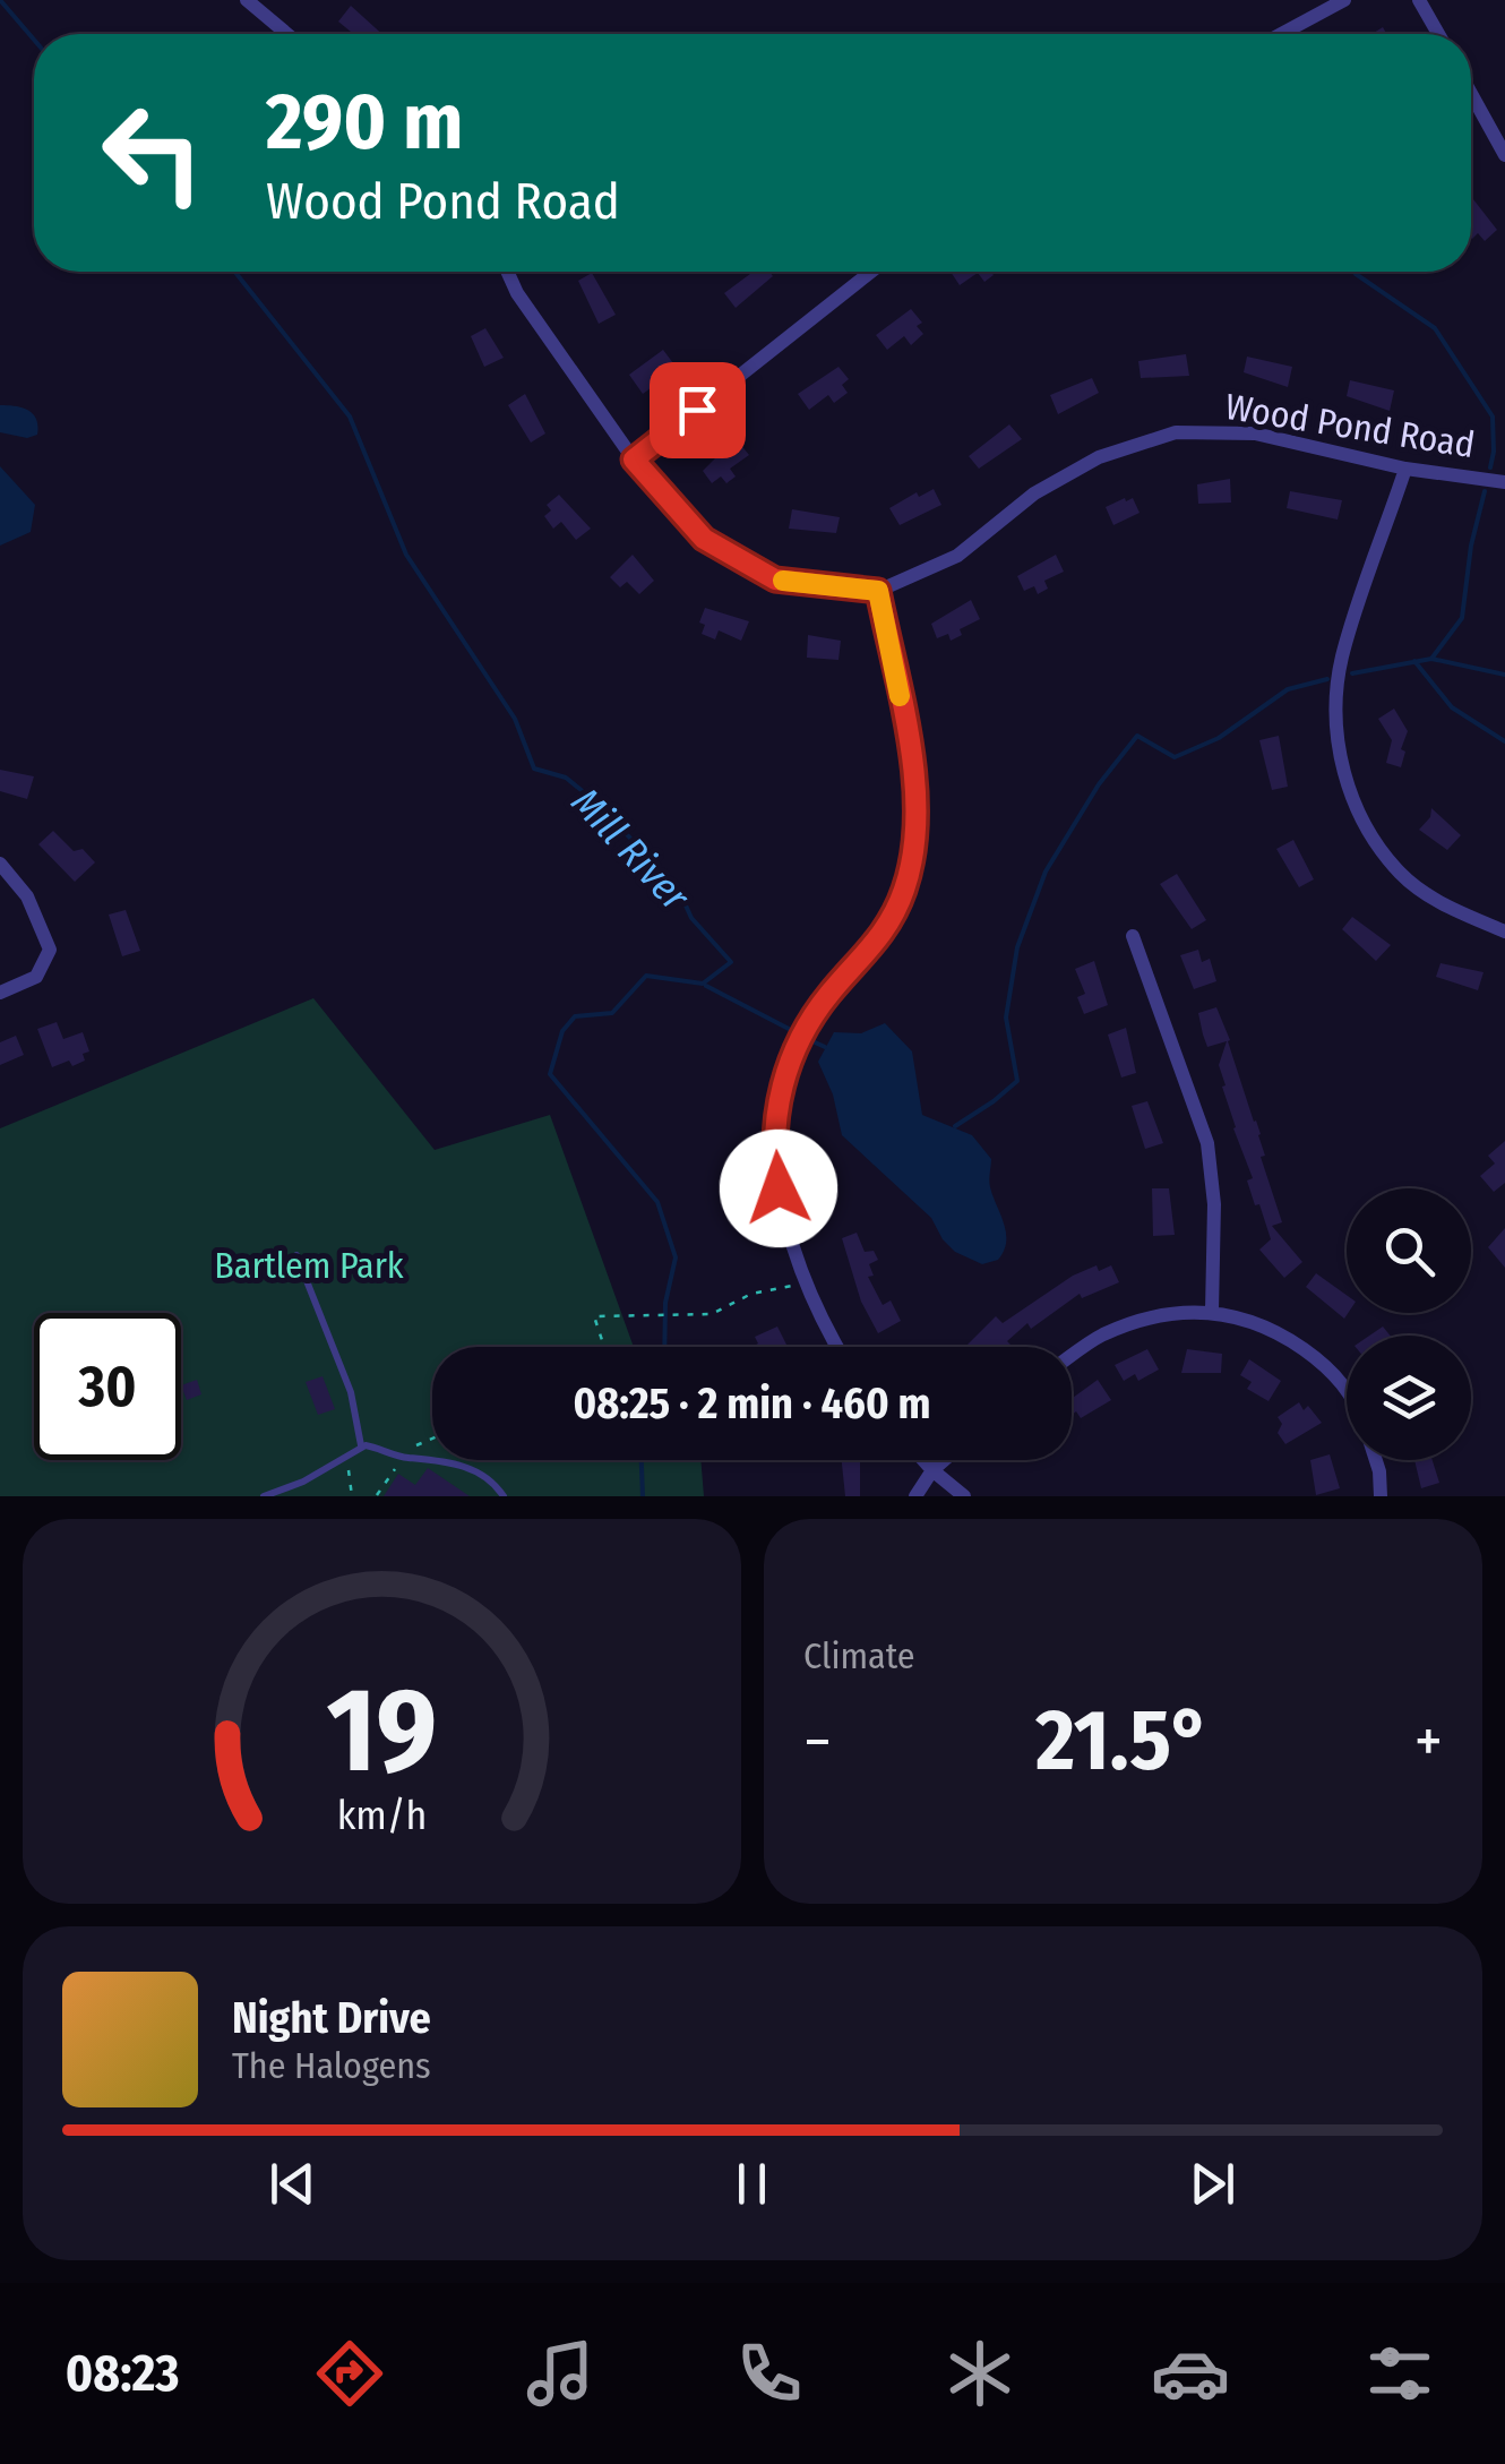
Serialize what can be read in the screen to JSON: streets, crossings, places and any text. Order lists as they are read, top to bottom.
{
  "streets": {
    "street": ["Wood Pond Road"]
  },
  "water": ["Mill River"],
  "parks": ["Bartlem Park"],
  "page": {
    "turn": ["290 m", "Wood Pond Road"],
    "limit": "30",
    "trip": "08:25 · 2 min · 460 m",
    "tile": "Climate",
    "heat": ["−", "21.5°", "+"],
    "song": ["Night Drive", "The Halogens"],
    "tabs": "08:23",
    "gauge": ["19", "km/h"]
  }
}
